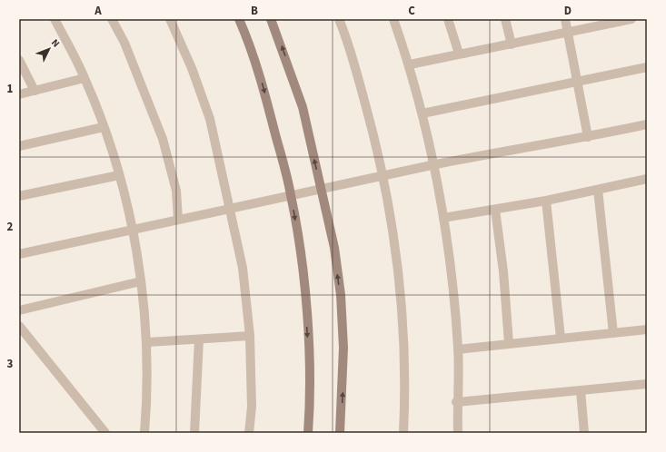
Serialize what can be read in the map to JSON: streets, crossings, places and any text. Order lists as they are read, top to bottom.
{
  "north": "top right",
  "grid": {
    "columns": [
      "A",
      "B",
      "C",
      "D"
    ],
    "rows": ["1", "2", "3"]
  }
}
